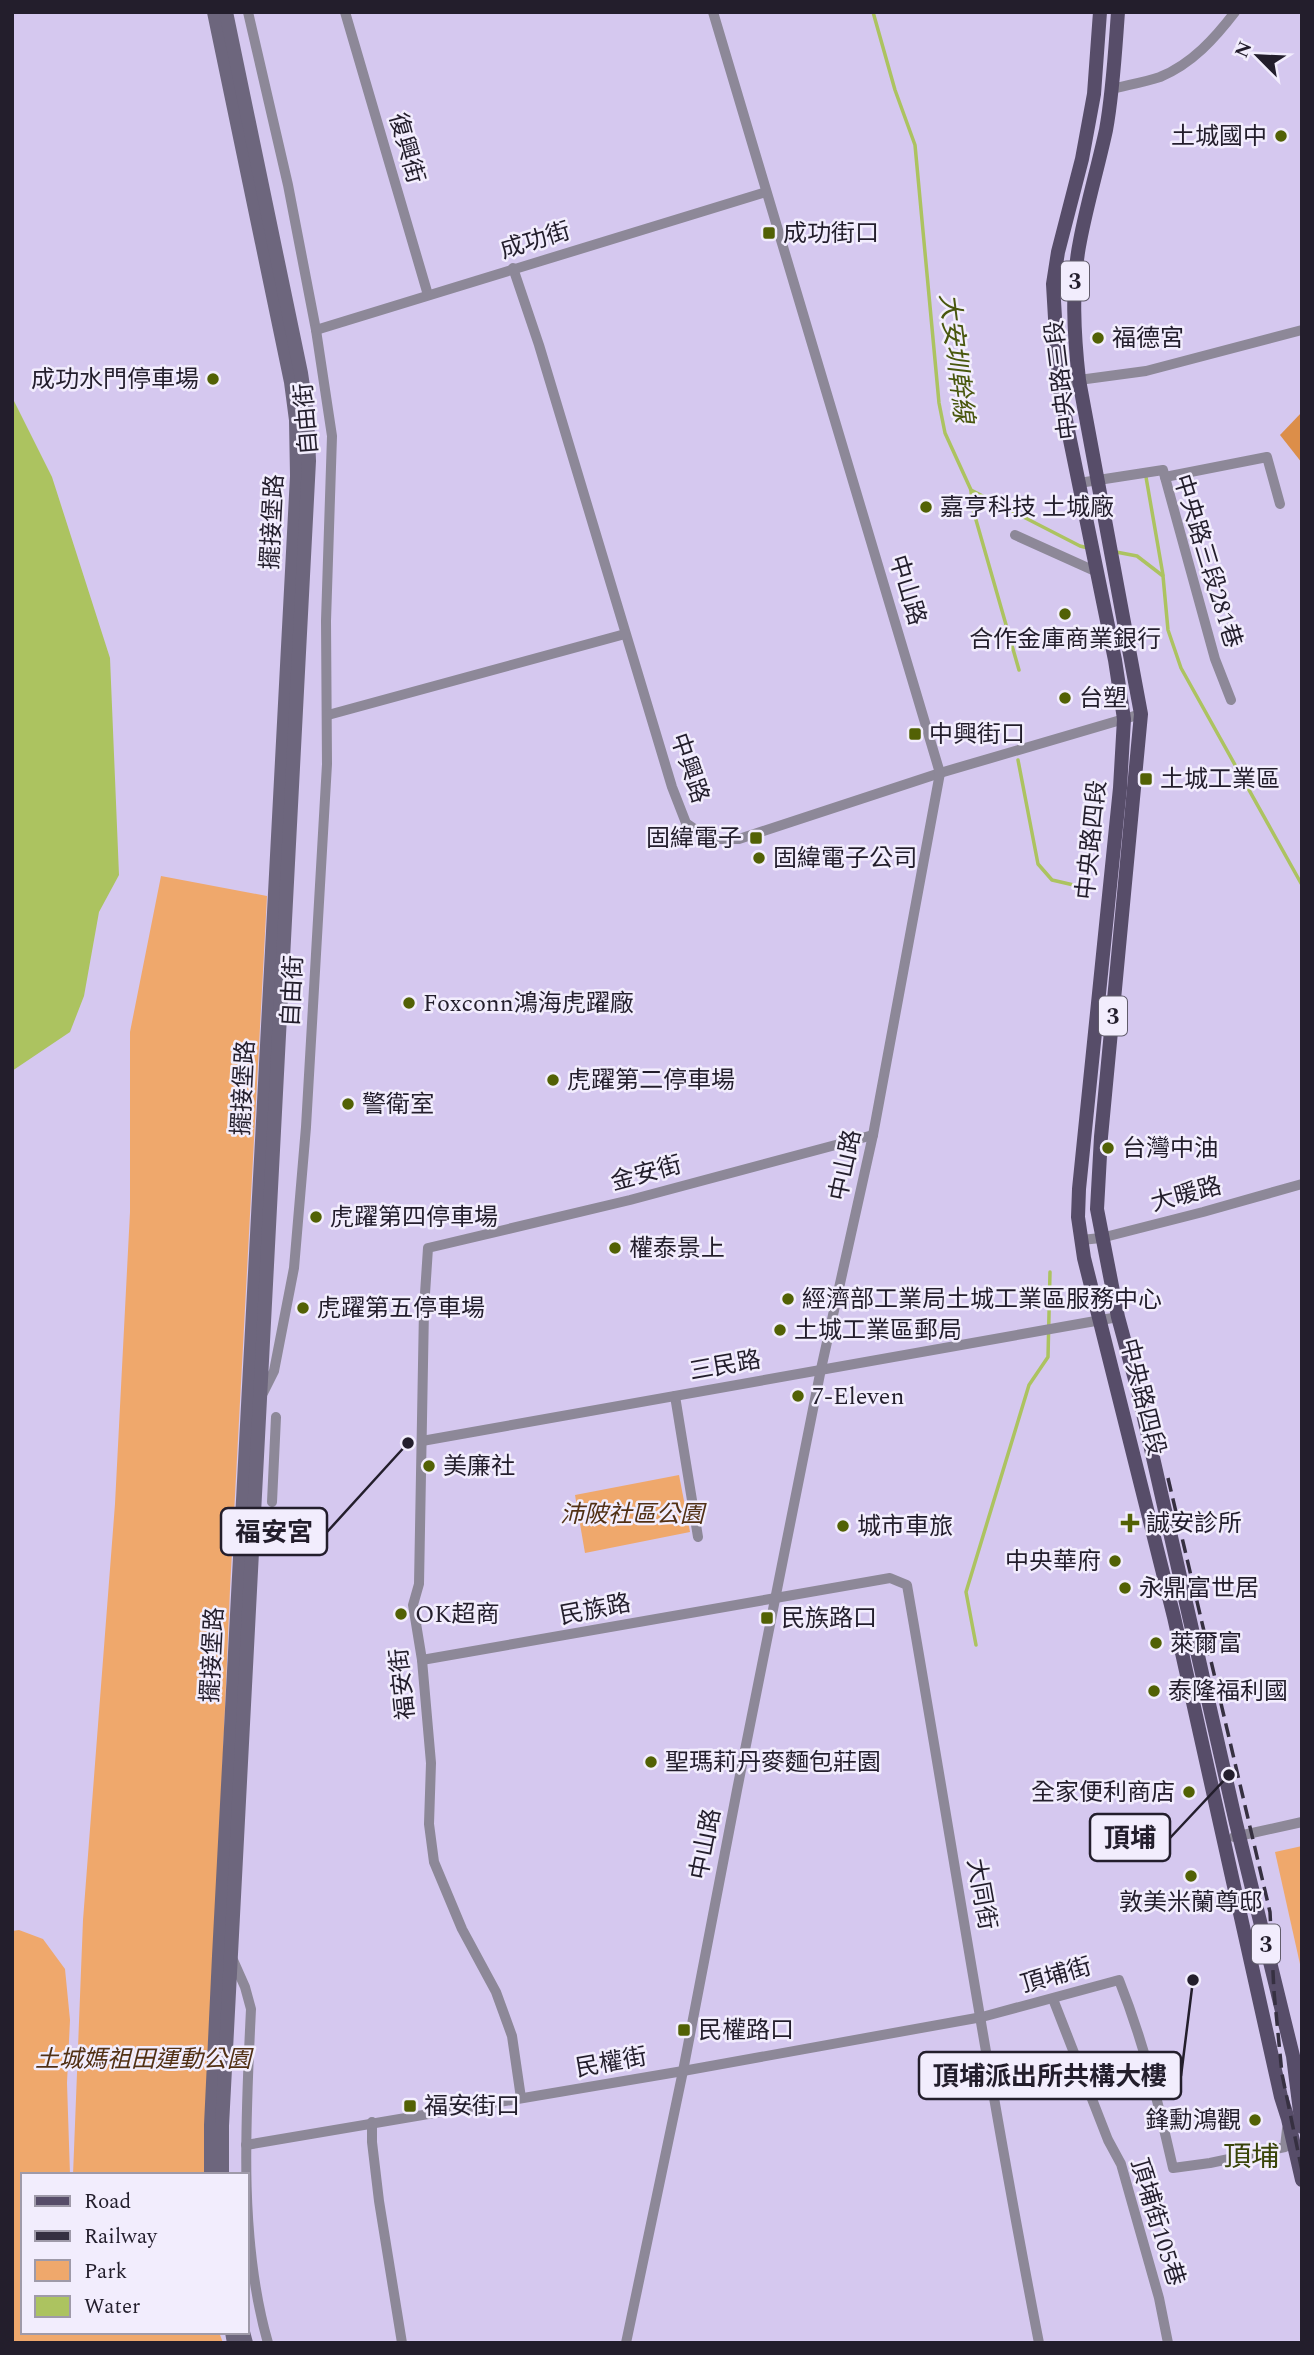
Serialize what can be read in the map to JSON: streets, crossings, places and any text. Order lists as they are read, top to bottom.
{
  "streets": {
    "main road": ["3", "中央路三段", "中央路四段"],
    "street": [
      "復興街",
      "成功街",
      "自由街",
      "擺接堡路",
      "中央路三段281巷",
      "中山路",
      "中興路",
      "金安街",
      "大暖路",
      "三民路",
      "民族路",
      "福安街",
      "大同街",
      "頂埔街",
      "民權街",
      "頂埔街105巷"
    ]
  },
  "crossings": [
    ["復興街", "成功街"],
    ["成功街", "自由街"],
    ["成功街", "中山路"],
    ["成功街", "中興路"],
    ["中央路三段", "中央路三段281巷"],
    ["中央路三段", "中央路四段"],
    ["自由街", "擺接堡路"],
    ["中山路", "中興路"],
    ["中山路", "金安街"],
    ["中山路", "三民路"],
    ["中山路", "民族路"],
    ["中山路", "大同街"],
    ["中山路", "民權街"],
    ["中興路", "中央路四段"],
    ["中央路四段", "大暖路"],
    ["中央路四段", "三民路"],
    ["中央路四段", "頂埔街"],
    ["金安街", "福安街"],
    ["三民路", "福安街"],
    ["民族路", "福安街"],
    ["民族路", "大同街"],
    ["福安街", "民權街"],
    ["大同街", "頂埔街"],
    ["大同街", "民權街"],
    ["頂埔街", "民權街"],
    ["頂埔街", "頂埔街105巷"]
  ],
  "districts": ["頂埔"],
  "water": ["大安圳幹線"],
  "parks": ["沛陂社區公園", "土城媽祖田運動公園"],
  "places": {
    "other": [
      "土城國中",
      "福德宮",
      "成功水門停車場",
      "嘉亨科技 土城廠",
      "合作金庫商業銀行",
      "台塑",
      "固緯電子公司",
      "Foxconn鴻海虎躍廠",
      "虎躍第二停車場",
      "警衛室",
      "台灣中油",
      "虎躍第四停車場",
      "權泰景上",
      "經濟部工業局土城工業區服務中心",
      "虎躍第五停車場",
      "土城工業區郵局",
      "7-Eleven",
      "福安宮",
      "美廉社",
      "城市車旅",
      "中央華府",
      "永鼎富世居",
      "OK超商",
      "萊爾富",
      "泰隆福利國",
      "聖瑪莉丹麥麵包莊園",
      "頂埔",
      "全家便利商店",
      "敦美米蘭尊邸",
      "頂埔派出所共構大樓",
      "鋒勳鴻觀"
    ],
    "transit": [
      "成功街口",
      "中興街口",
      "土城工業區",
      "固緯電子",
      "民族路口",
      "民權路口",
      "福安街口"
    ],
    "health": ["誠安診所"]
  },
  "legend": [
    "Road",
    "Railway",
    "Park",
    "Water"
  ],
  "north": "top left"
}
